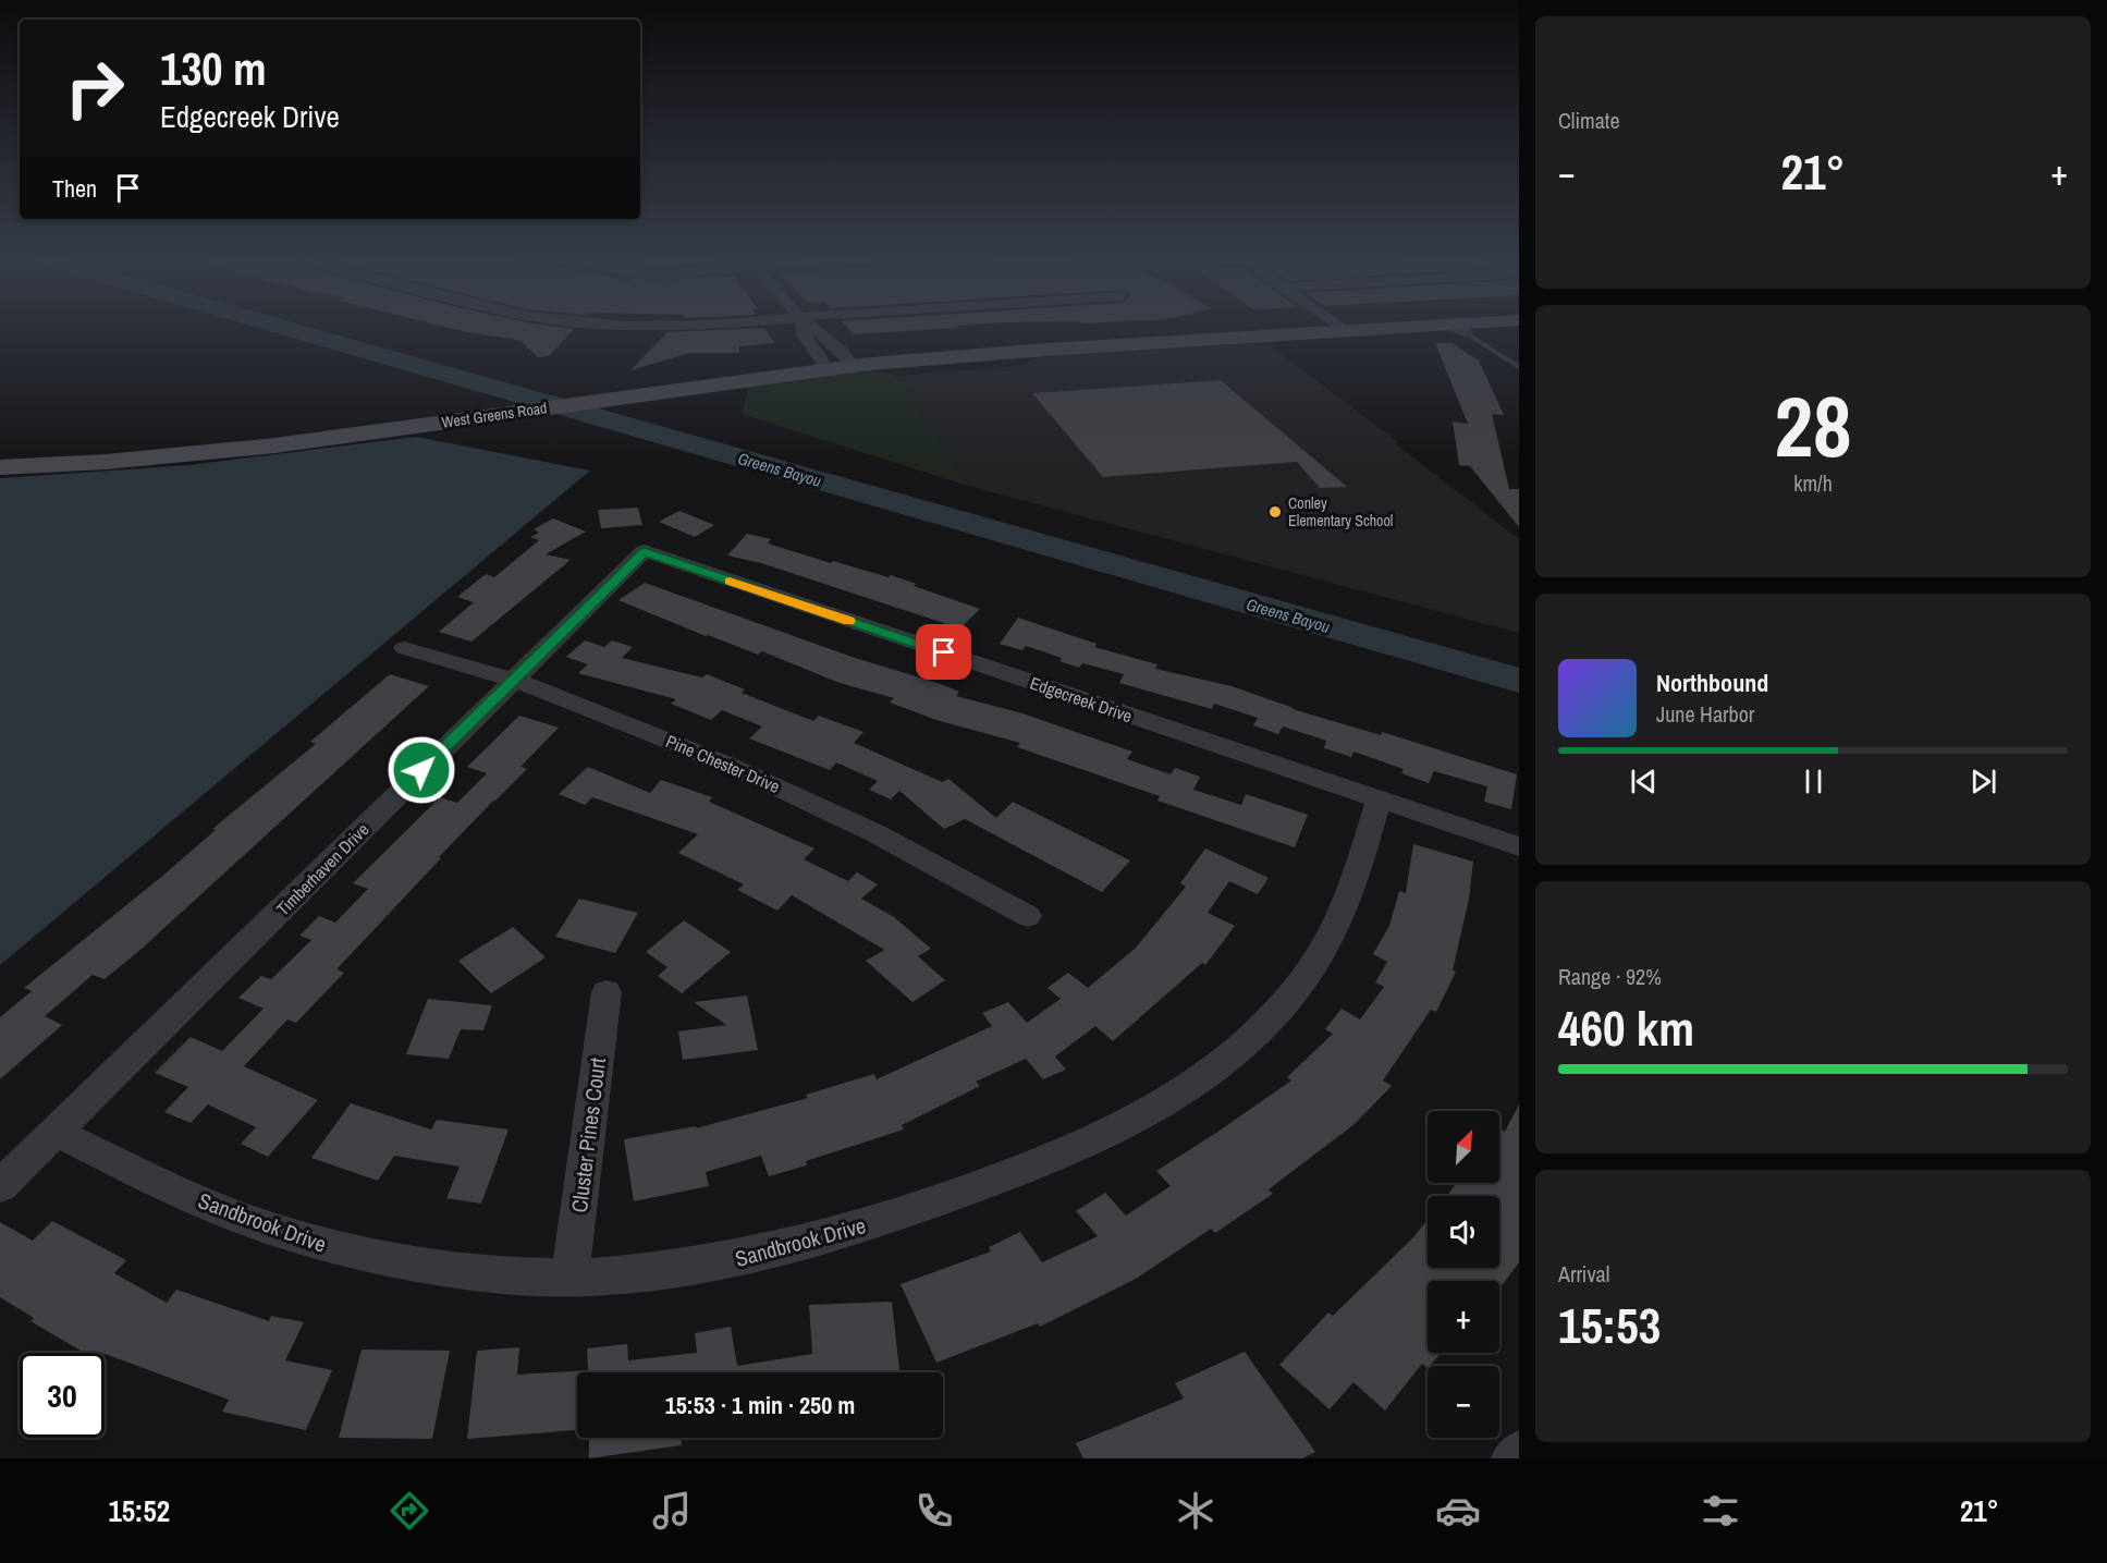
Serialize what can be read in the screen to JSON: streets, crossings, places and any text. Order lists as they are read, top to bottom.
{
  "streets": {
    "main road": ["West Greens Road"],
    "street": [
      "Edgecreek Drive",
      "Pine Chester Drive",
      "Timberhaven Drive",
      "Cluster Pines Court",
      "Sandbrook Drive"
    ]
  },
  "crossings": [
    ["Edgecreek Drive", "Timberhaven Drive"],
    ["Edgecreek Drive", "Sandbrook Drive"],
    ["Pine Chester Drive", "Timberhaven Drive"],
    ["Timberhaven Drive", "Sandbrook Drive"],
    ["Cluster Pines Court", "Sandbrook Drive"]
  ],
  "water": ["Greens Bayou"],
  "places": ["Conley Elementary School"],
  "north": "top right",
  "page": {
    "tile": [
      "Climate",
      ["28", "km/h"],
      ["Range · 92%", "460 km"],
      ["Arrival", "15:53"]
    ],
    "turn": ["130 m", "Edgecreek Drive"],
    "heat": ["−", "21°", "+"],
    "then": "Then",
    "song": ["Northbound", "June Harbor"],
    "map_buttons": ["+", "−"],
    "limit": "30",
    "trip": "15:53 · 1 min · 250 m",
    "tabs": ["15:52", "21°"]
  }
}
